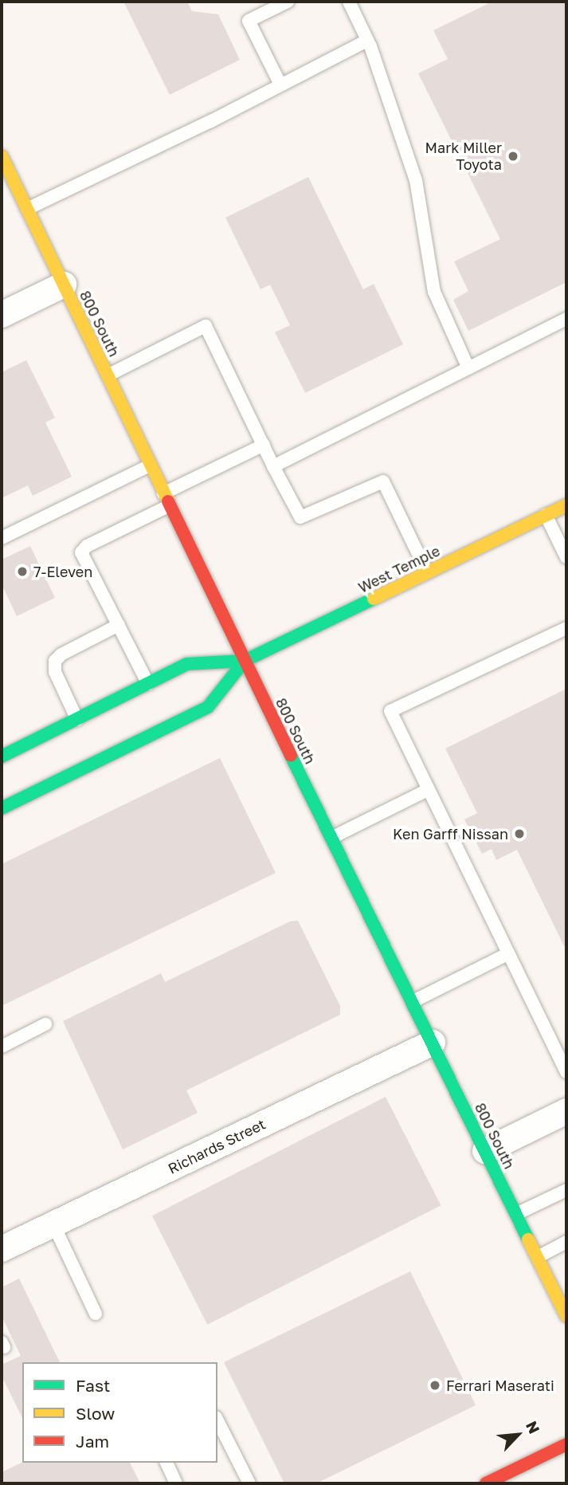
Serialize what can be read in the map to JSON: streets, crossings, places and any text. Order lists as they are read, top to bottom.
{
  "streets": {
    "main road": ["800 South", "West Temple"],
    "street": ["Richards Street"]
  },
  "crossings": [
    ["800 South", "West Temple"],
    ["800 South", "Richards Street"]
  ],
  "places": [
    "Mark Miller Toyota",
    "7-Eleven",
    "Ken Garff Nissan",
    "Ferrari Maserati"
  ],
  "legend": ["Fast", "Slow", "Jam"],
  "north": "top right"
}
